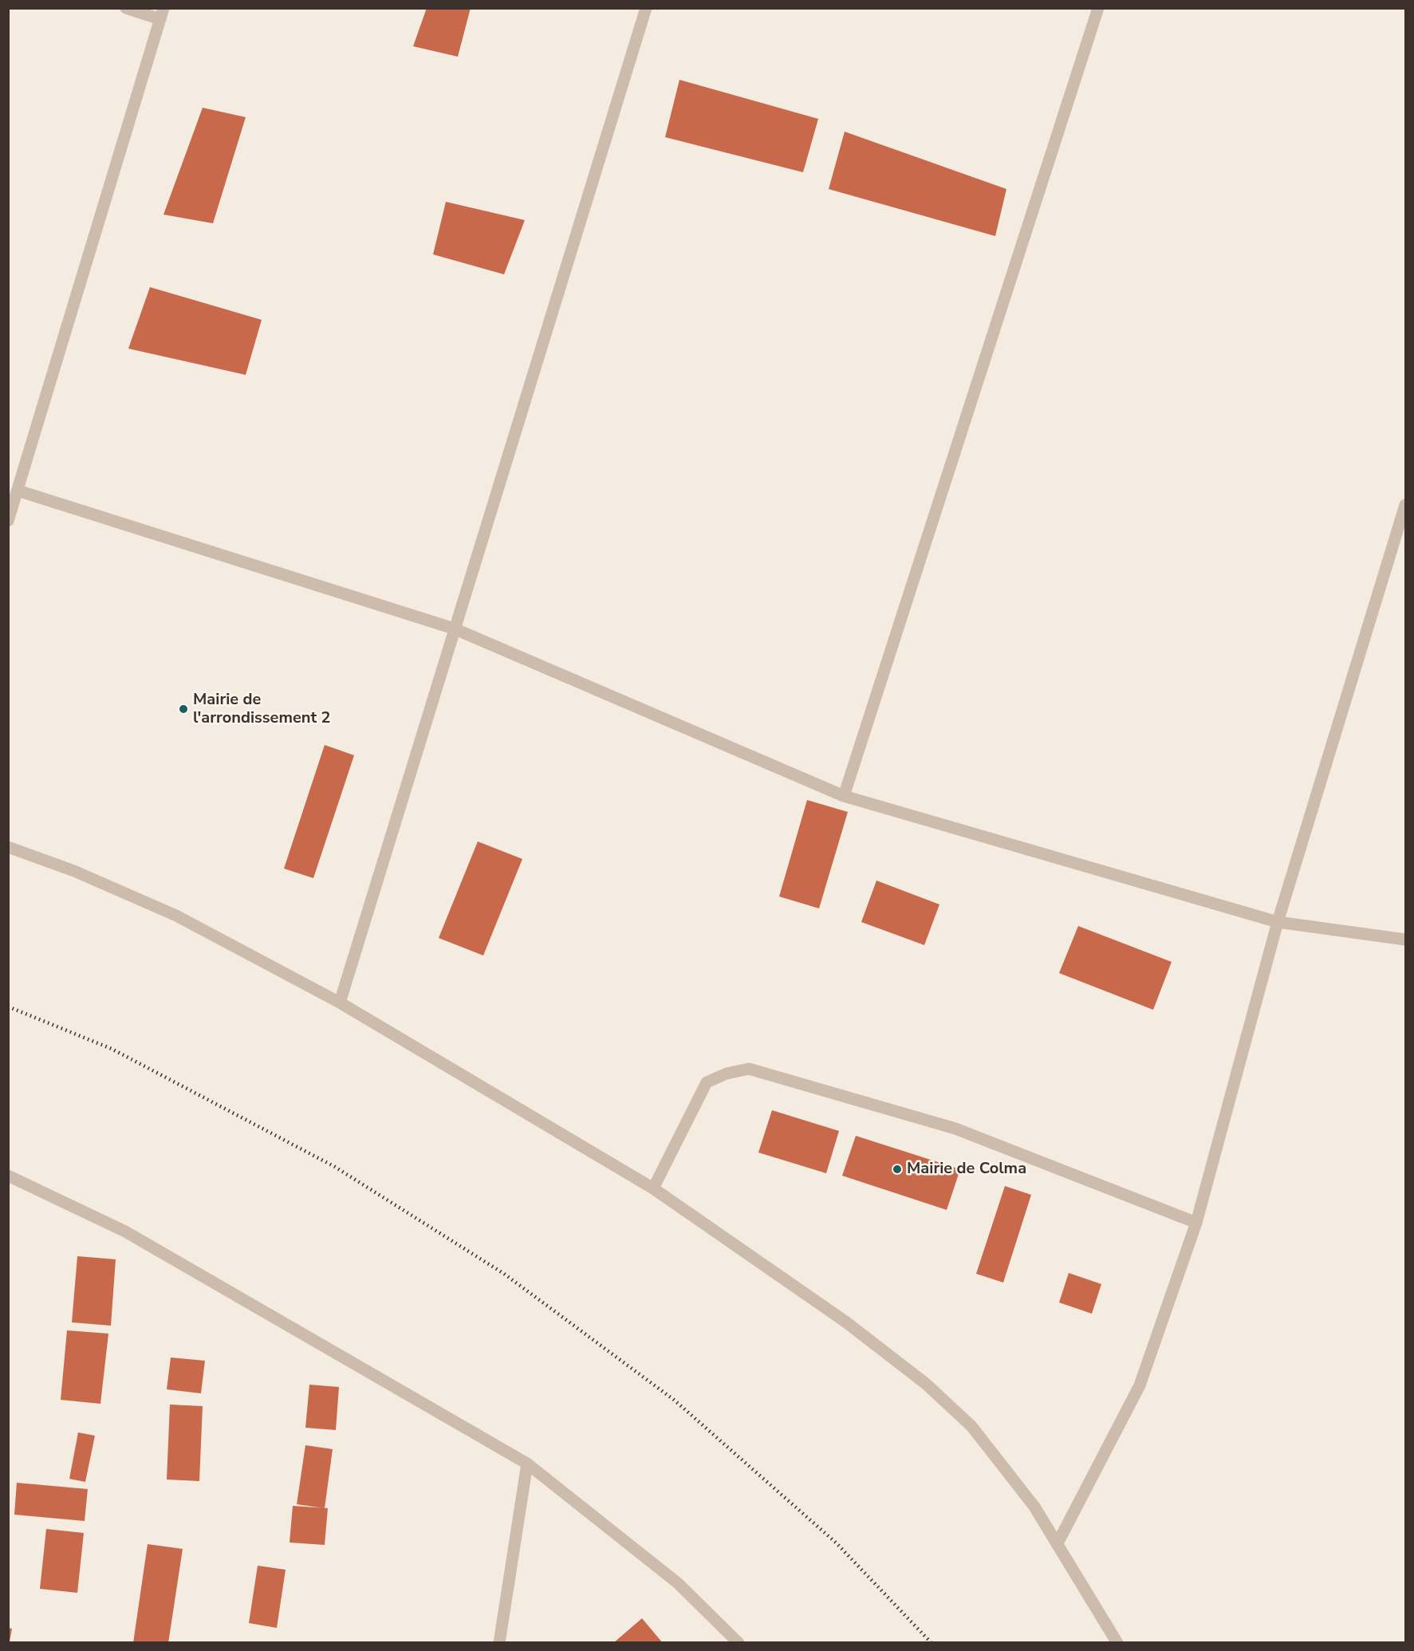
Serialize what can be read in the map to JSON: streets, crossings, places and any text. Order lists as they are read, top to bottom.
{
  "places": ["Mairie de l'arrondissement 2", "Mairie de Colma"]
}
